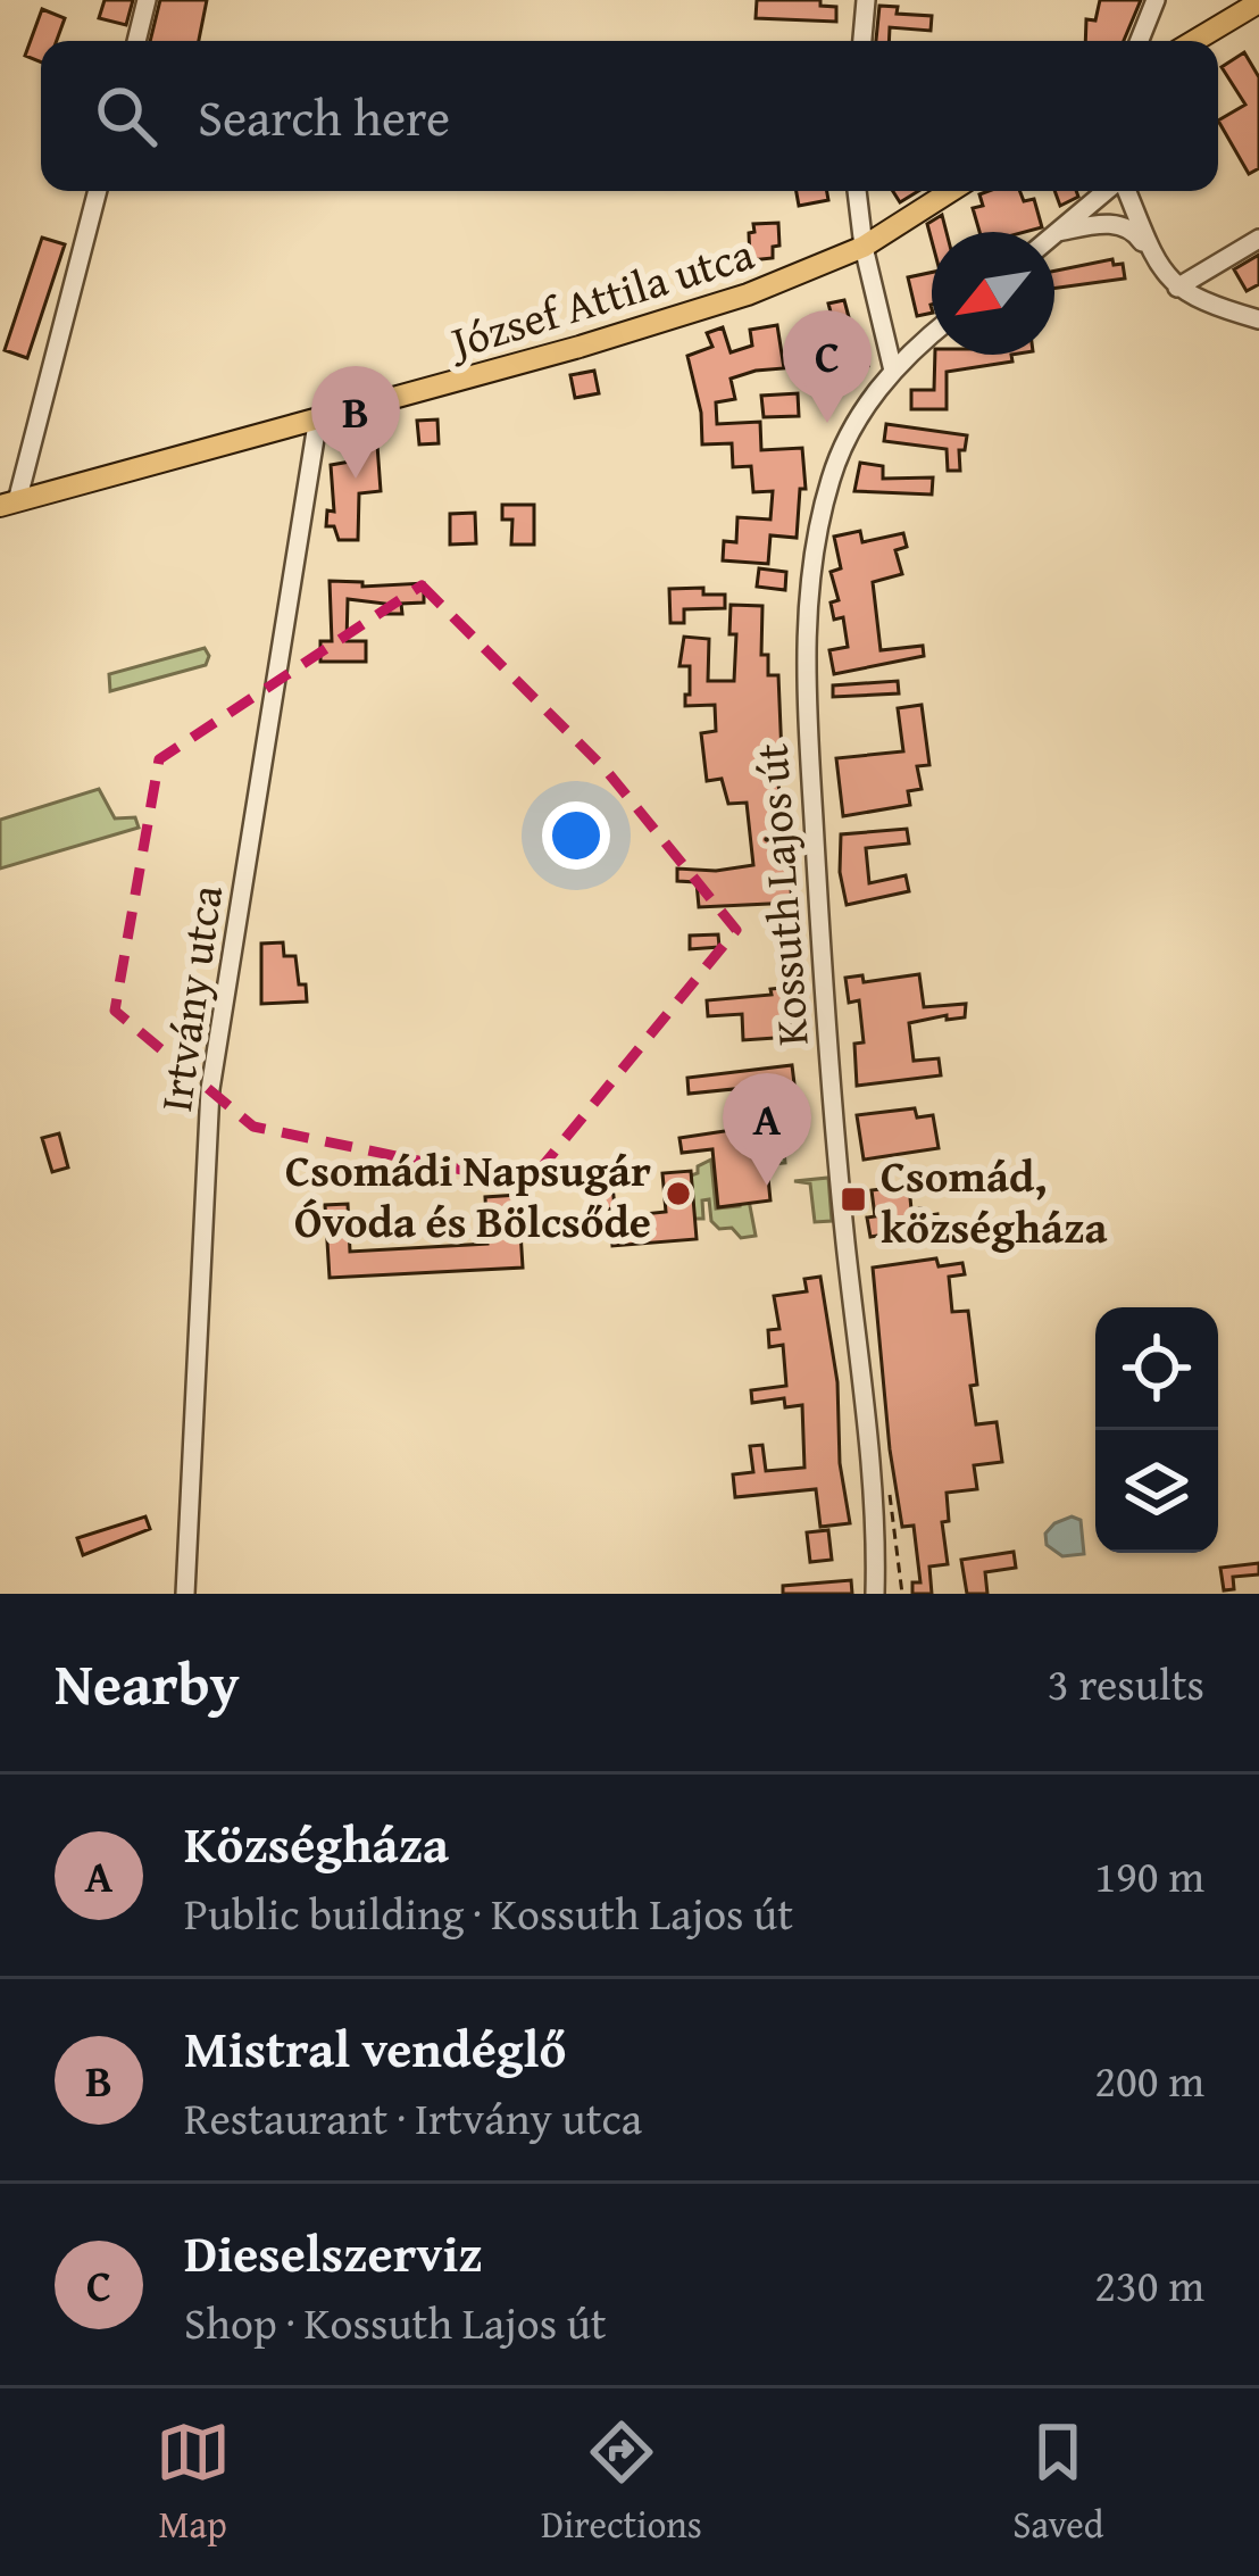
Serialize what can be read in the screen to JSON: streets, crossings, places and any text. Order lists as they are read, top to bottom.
{
  "streets": {
    "main road": ["József Attila utca"],
    "street": ["Kossuth Lajos út", "Irtvány utca"]
  },
  "crossings": [
    ["József Attila utca", "Irtvány utca"]
  ],
  "places": {
    "other": ["Csomádi Napsugár Óvoda és Bölcsőde"],
    "transit": ["Csomád, községháza"]
  },
  "north": "bottom left",
  "page": {
    "search": "Search here",
    "pins": ["C", "B", "A"],
    "heading": ["Nearby", "3 results"],
    "list": [
      {
        "mark": "A",
        "name": "Községháza",
        "note": "Public building · Kossuth Lajos út",
        "value": "190 m"
      },
      {
        "mark": "B",
        "name": "Mistral vendéglő",
        "note": "Restaurant · Irtvány utca",
        "value": "200 m"
      },
      {
        "mark": "C",
        "name": "Dieselszerviz",
        "note": "Shop · Kossuth Lajos út",
        "value": "230 m"
      }
    ],
    "nav": ["Map", "Directions", "Saved"]
  }
}
